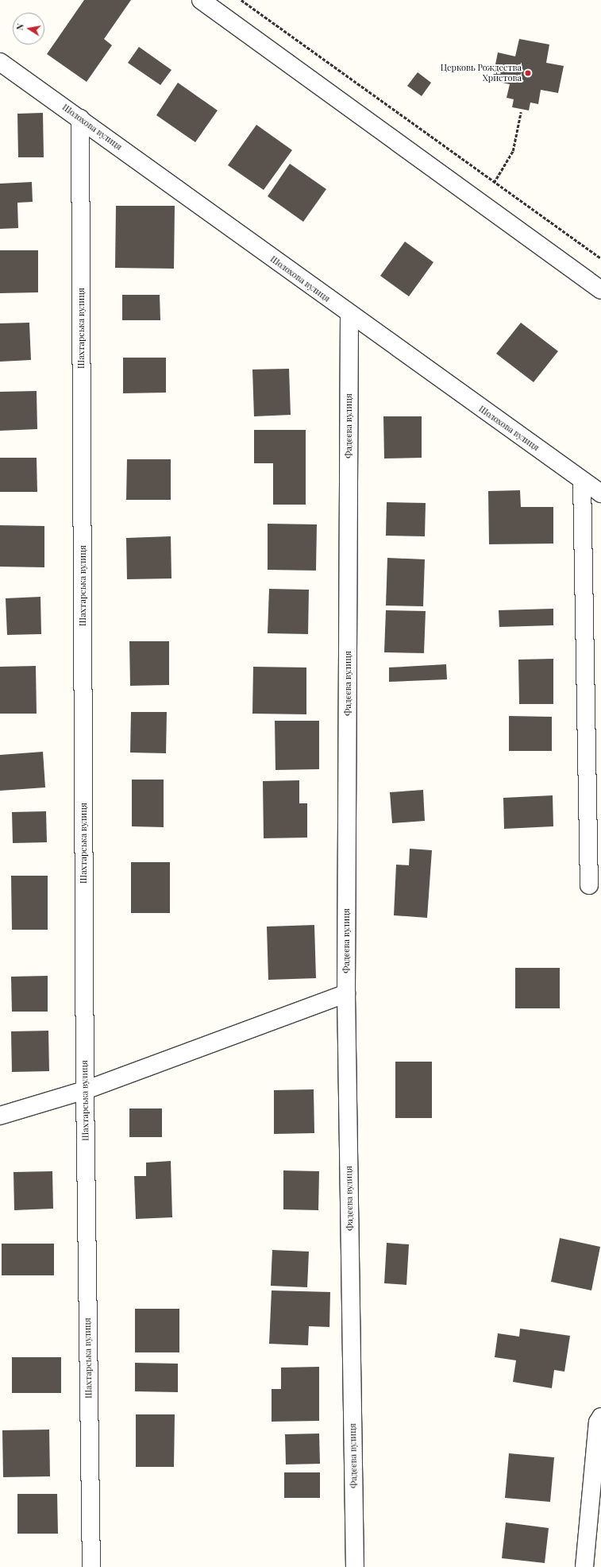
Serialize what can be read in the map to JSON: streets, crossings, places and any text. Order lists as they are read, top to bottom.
{
  "streets": {
    "street": ["Шолохова вулиця", "Шахтарська вулиця", "Фадєєва вулиця"]
  },
  "crossings": [
    ["Шолохова вулиця", "Шахтарська вулиця"],
    ["Шолохова вулиця", "Фадєєва вулиця"]
  ],
  "places": ["Церковь Рождества Христова"],
  "north": "left"
}
